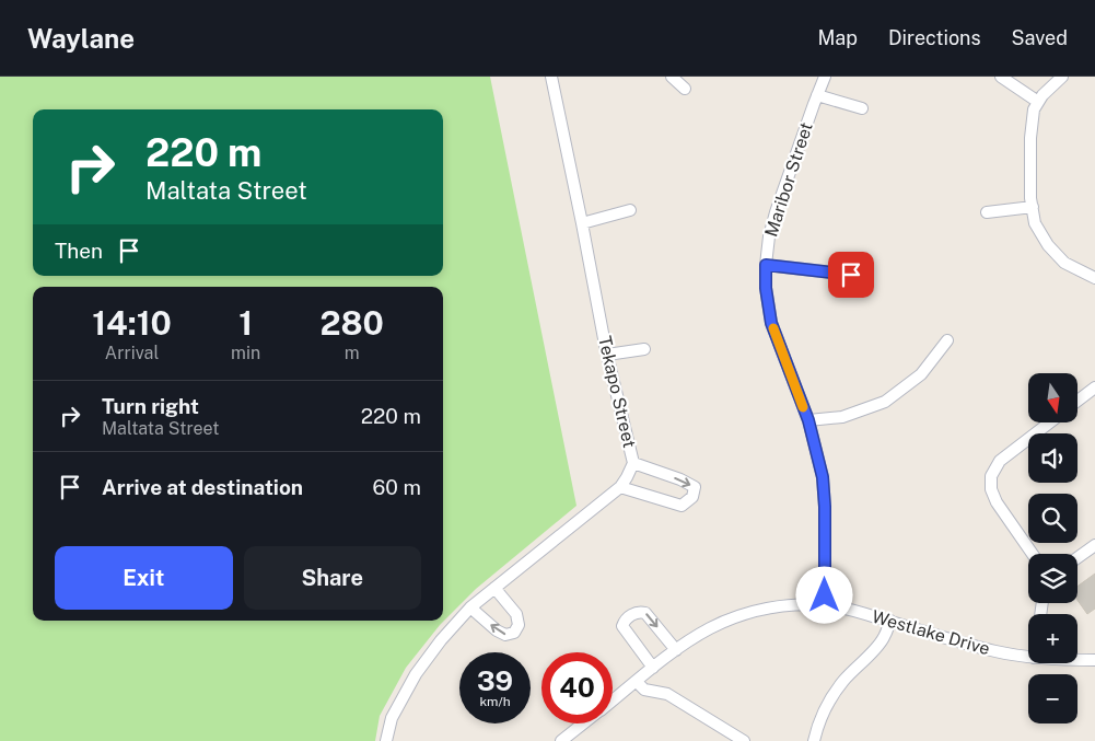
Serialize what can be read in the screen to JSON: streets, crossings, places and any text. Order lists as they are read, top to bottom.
{
  "streets": {
    "street": ["Maribor Street", "Tekapo Street", "Westlake Drive"]
  },
  "crossings": [
    ["Maribor Street", "Westlake Drive"]
  ],
  "north": "bottom",
  "page": {
    "header": "Waylane",
    "nav": ["Map", "Directions", "Saved"],
    "turn": ["220 m", "Maltata Street"],
    "then": "Then",
    "eta": [
      "14:10",
      "Arrival",
      "1",
      "min",
      "280",
      "m"
    ],
    "map_buttons": ["+", "−"],
    "list": [
      {
        "name": "Turn right",
        "note": "Maltata Street",
        "value": "220 m"
      },
      {
        "name": "Arrive at destination",
        "value": "60 m"
      }
    ],
    "buttons": ["Exit", "Share"],
    "speed": "39 km/h",
    "limit": "40"
  }
}
